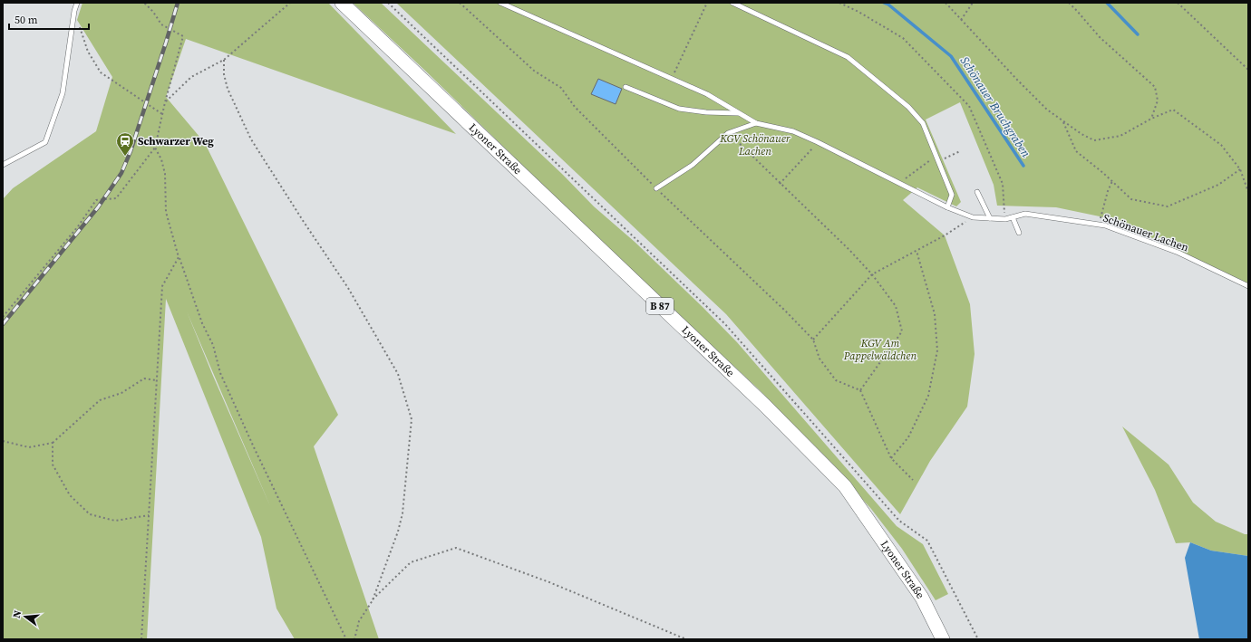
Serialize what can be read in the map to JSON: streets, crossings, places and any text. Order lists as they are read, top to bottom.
{
  "streets": {
    "main road": ["Lyoner Straße", "B 87"],
    "lane": ["Schönauer Lachen"]
  },
  "water": ["Schönauer Bruchgraben"],
  "parks": ["KGV Schönauer Lachen", "KGV Am Pappelwäldchen"],
  "places": {
    "station": ["Schwarzer Weg"]
  },
  "scale_bar": "50 m",
  "north": "left"
}
